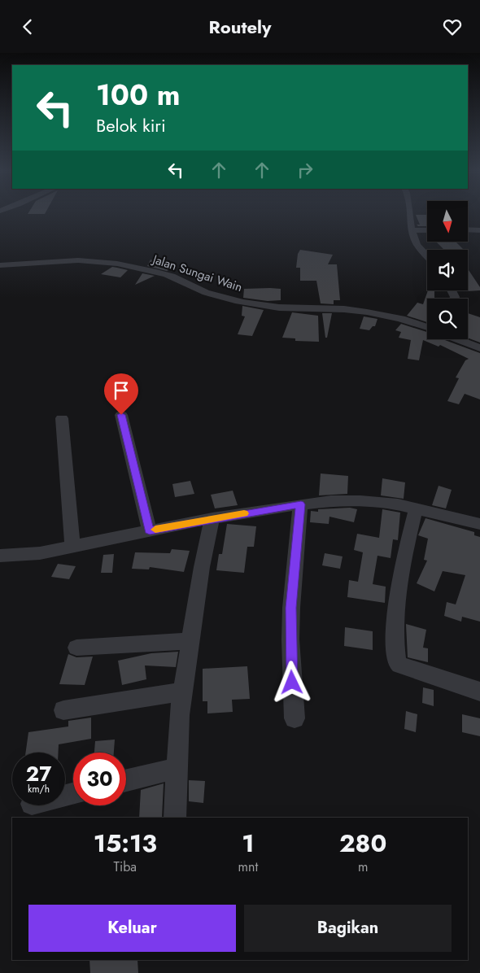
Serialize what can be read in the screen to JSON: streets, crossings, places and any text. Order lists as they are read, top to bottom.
{
  "streets": {
    "street": ["Jalan Sungai Wain"]
  },
  "north": "bottom",
  "page": {
    "header": "Routely",
    "turn": ["100 m", "Belok kiri"],
    "speed": "27 km/h",
    "limit": "30",
    "eta": [
      "15:13",
      "Tiba",
      "1",
      "mnt",
      "280",
      "m"
    ],
    "buttons": ["Keluar", "Bagikan"]
  }
}
